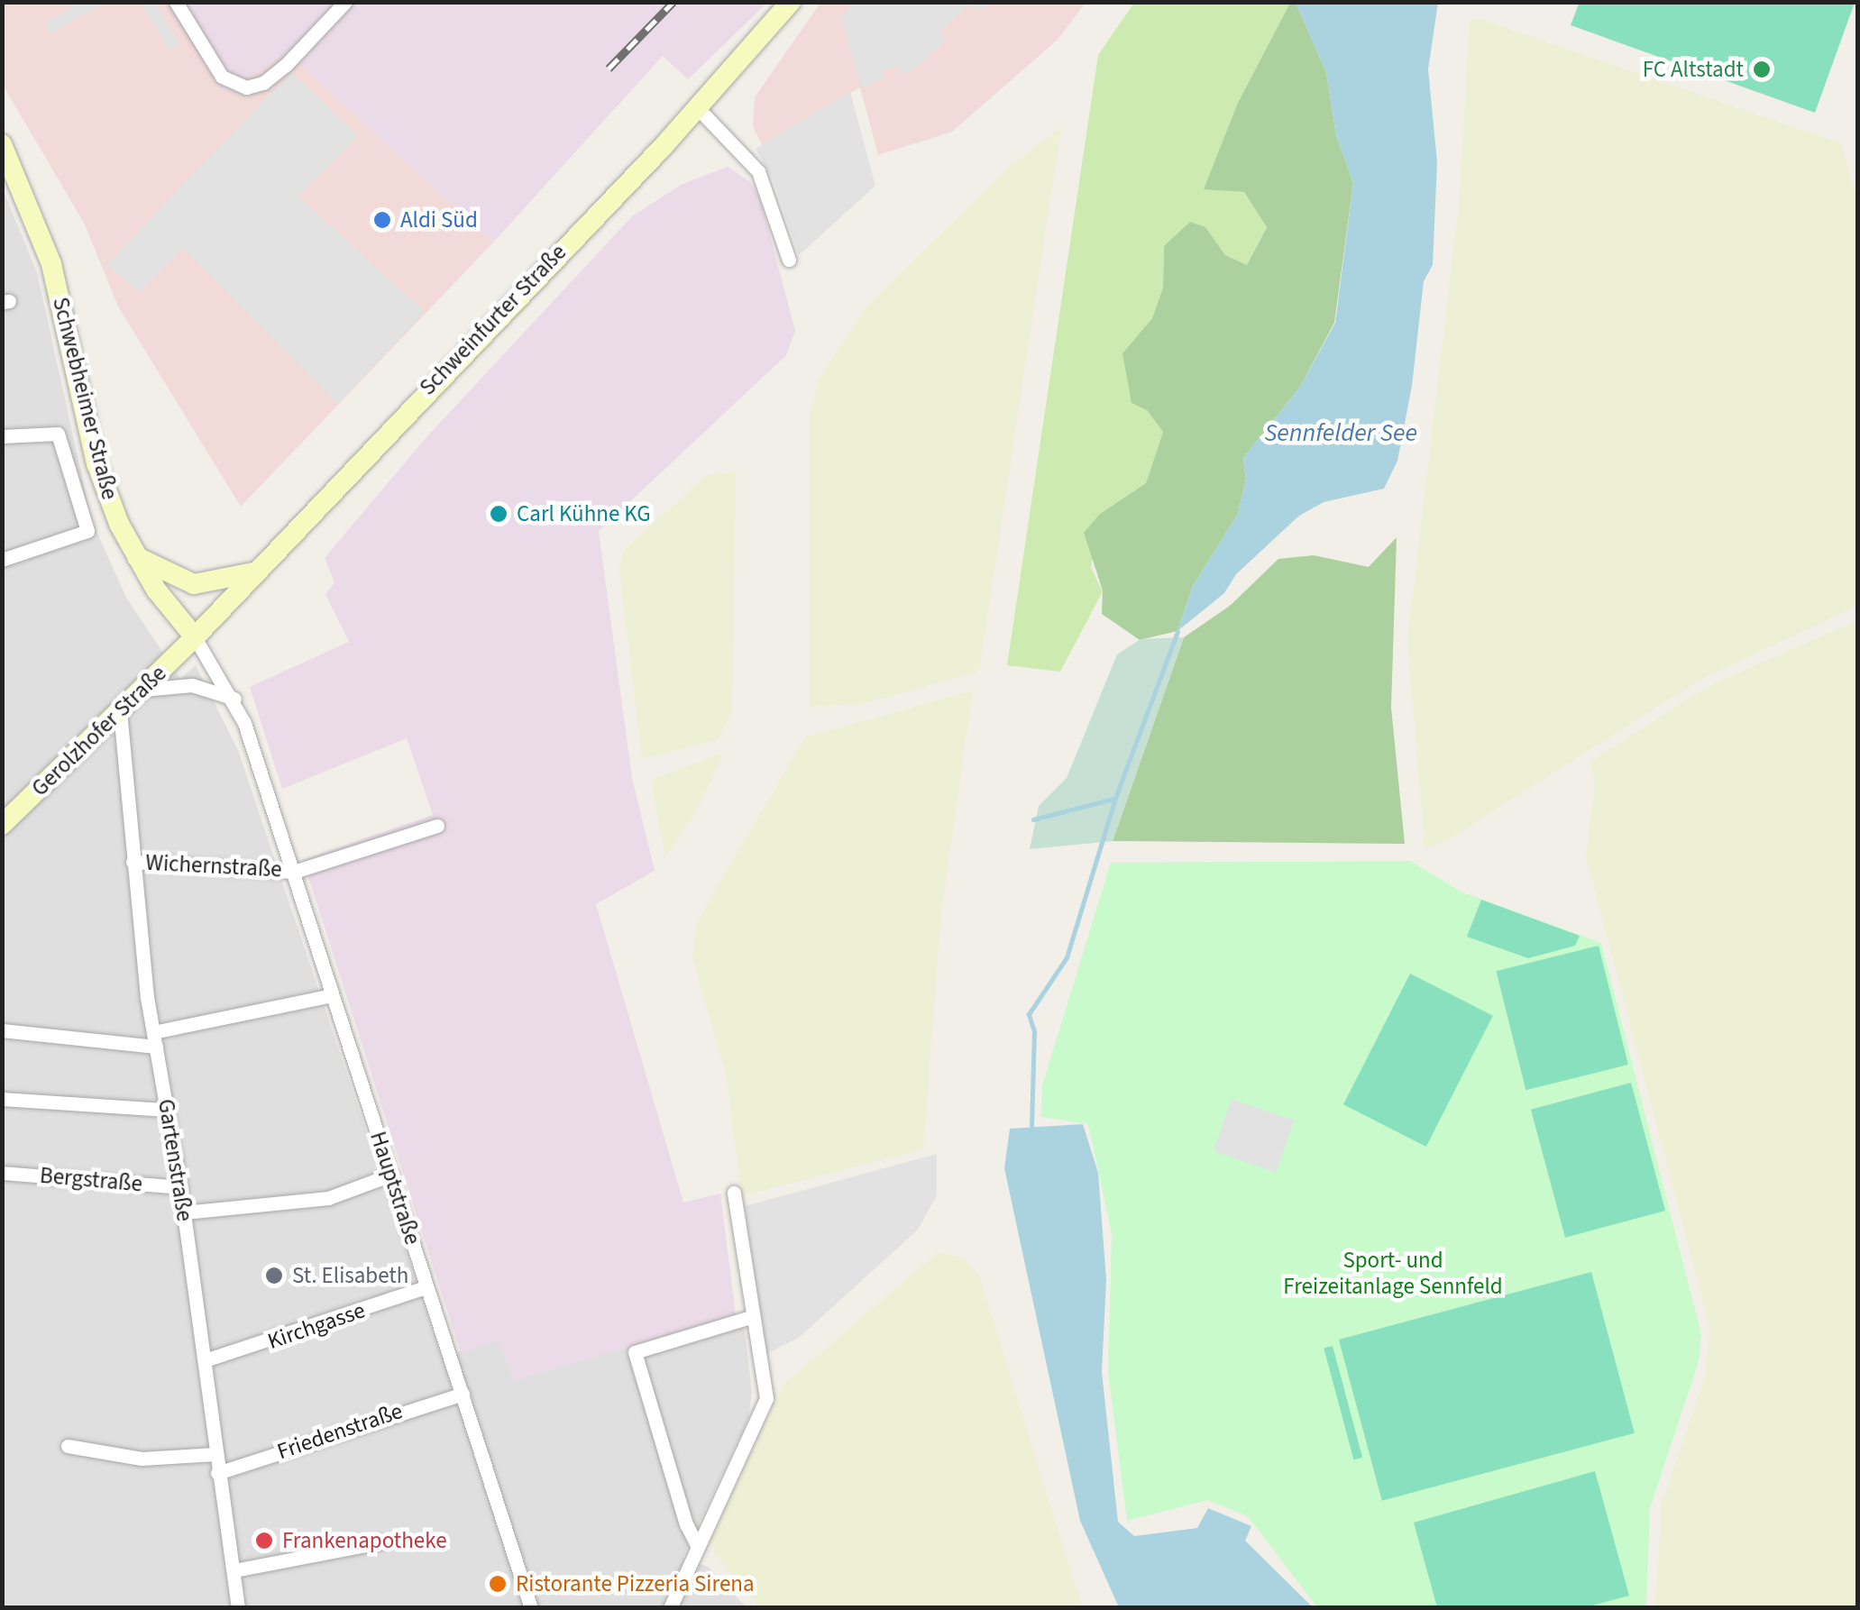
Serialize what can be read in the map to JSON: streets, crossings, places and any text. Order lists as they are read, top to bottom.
{
  "streets": {
    "main road": ["Schweinfurter Straße", "Schwebheimer Straße", "Gerolzhofer Straße"],
    "street": [
      "Wichernstraße",
      "Gartenstraße",
      "Bergstraße",
      "Hauptstraße",
      "Kirchgasse",
      "Friedenstraße"
    ]
  },
  "crossings": [
    ["Schweinfurter Straße", "Schwebheimer Straße"],
    ["Schweinfurter Straße", "Gerolzhofer Straße"],
    ["Schweinfurter Straße", "Hauptstraße"],
    ["Schwebheimer Straße", "Gerolzhofer Straße"],
    ["Schwebheimer Straße", "Hauptstraße"],
    ["Gerolzhofer Straße", "Gartenstraße"],
    ["Gerolzhofer Straße", "Hauptstraße"],
    ["Wichernstraße", "Gartenstraße"],
    ["Wichernstraße", "Hauptstraße"],
    ["Gartenstraße", "Bergstraße"],
    ["Gartenstraße", "Kirchgasse"],
    ["Gartenstraße", "Friedenstraße"],
    ["Hauptstraße", "Kirchgasse"],
    ["Hauptstraße", "Friedenstraße"]
  ],
  "water": ["Sennfelder See"],
  "parks": ["Sport- und Freizeitanlage Sennfeld"],
  "places": [
    "FC Altstadt",
    "Aldi Süd",
    "Carl Kühne KG",
    "St. Elisabeth",
    "Frankenapotheke",
    "Ristorante Pizzeria Sirena"
  ]
}
